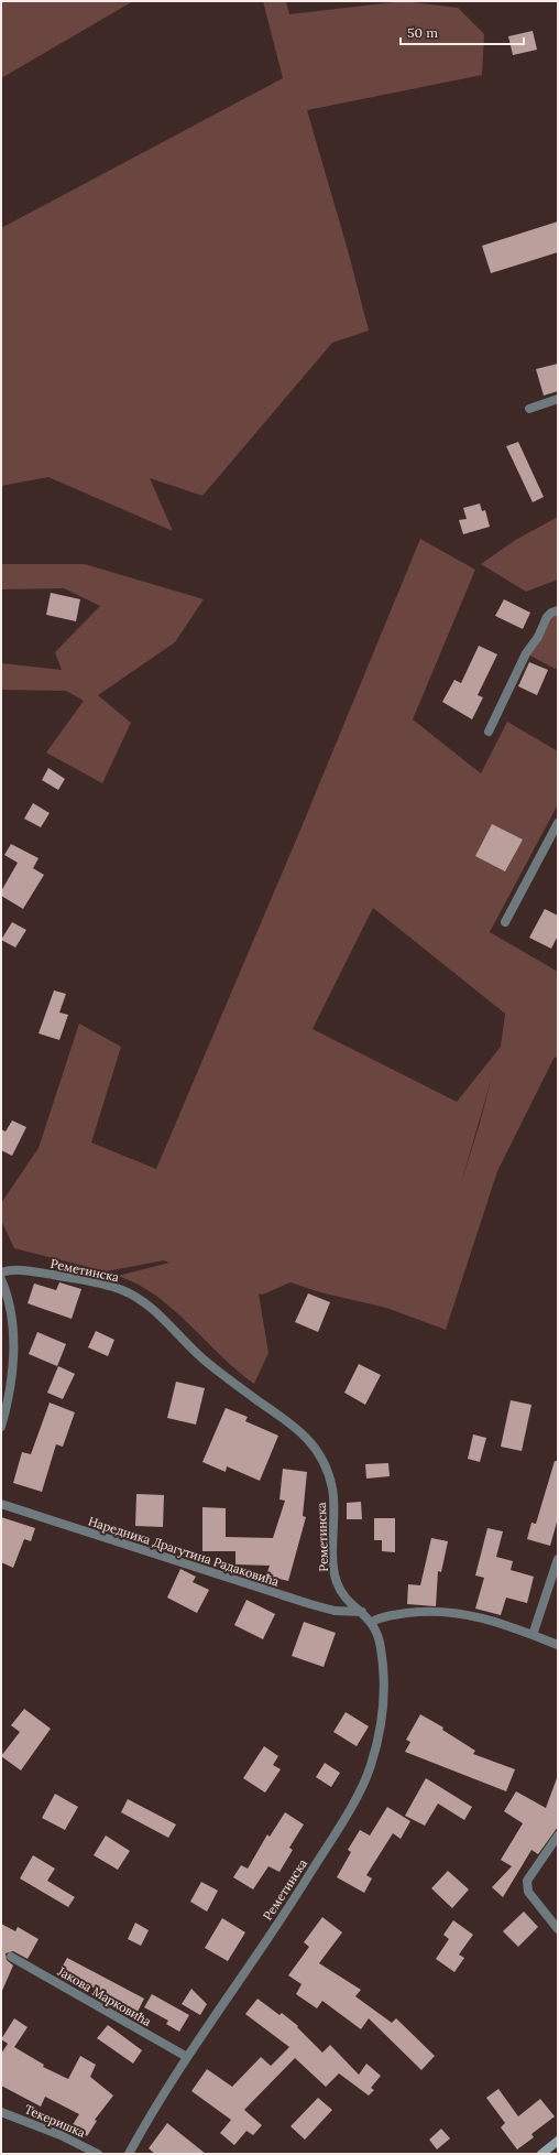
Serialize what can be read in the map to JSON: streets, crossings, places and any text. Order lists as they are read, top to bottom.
{
  "streets": {
    "street": [
      "Реметинска",
      "Наредника Драгутина Радаковића",
      "Јакова Марковића",
      "Текеришка"
    ]
  },
  "crossings": [
    ["Реметинска", "Наредника Драгутина Радаковића"],
    ["Реметинска", "Јакова Марковића"]
  ],
  "scale_bar": "50 m"
}
